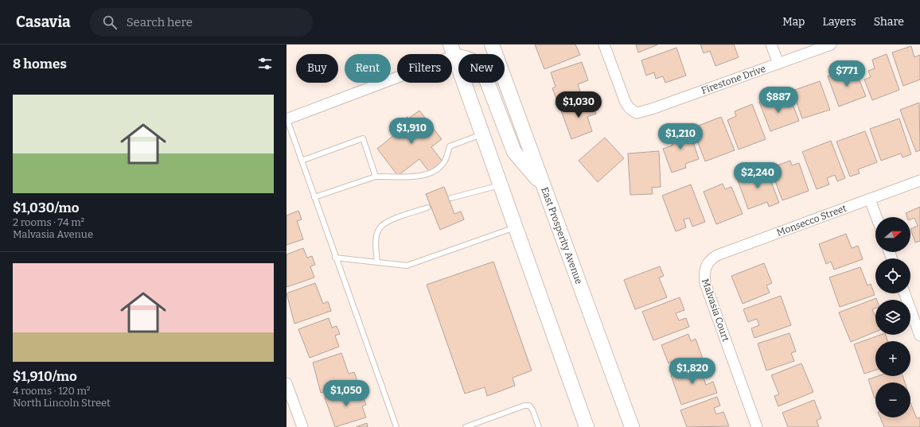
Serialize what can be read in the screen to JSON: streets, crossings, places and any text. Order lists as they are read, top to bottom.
{
  "streets": {
    "main road": ["East Prosperity Avenue"],
    "street": ["Firestone Drive", "Monsecco Street", "Malvasia Court"]
  },
  "crossings": [
    ["Monsecco Street", "Malvasia Court"]
  ],
  "north": "right",
  "page": {
    "header": "Casavia",
    "search": "Search here",
    "nav": ["Map", "Layers", "Share"],
    "heading": "8 homes",
    "chip": [
      "Buy",
      "Rent",
      "Filters",
      "New"
    ],
    "price": [
      "$771",
      "$887",
      "$1,030",
      "$1,910",
      "$1,210",
      "$2,240",
      "$1,820",
      "$1,050"
    ],
    "list": [
      {
        "name": "$1,030/mo",
        "note": "2 rooms · 74 m² · Malvasia Avenue"
      },
      {
        "name": "$1,910/mo",
        "note": "4 rooms · 120 m² · North Lincoln Street"
      }
    ],
    "map_buttons": ["+", "−"]
  }
}
